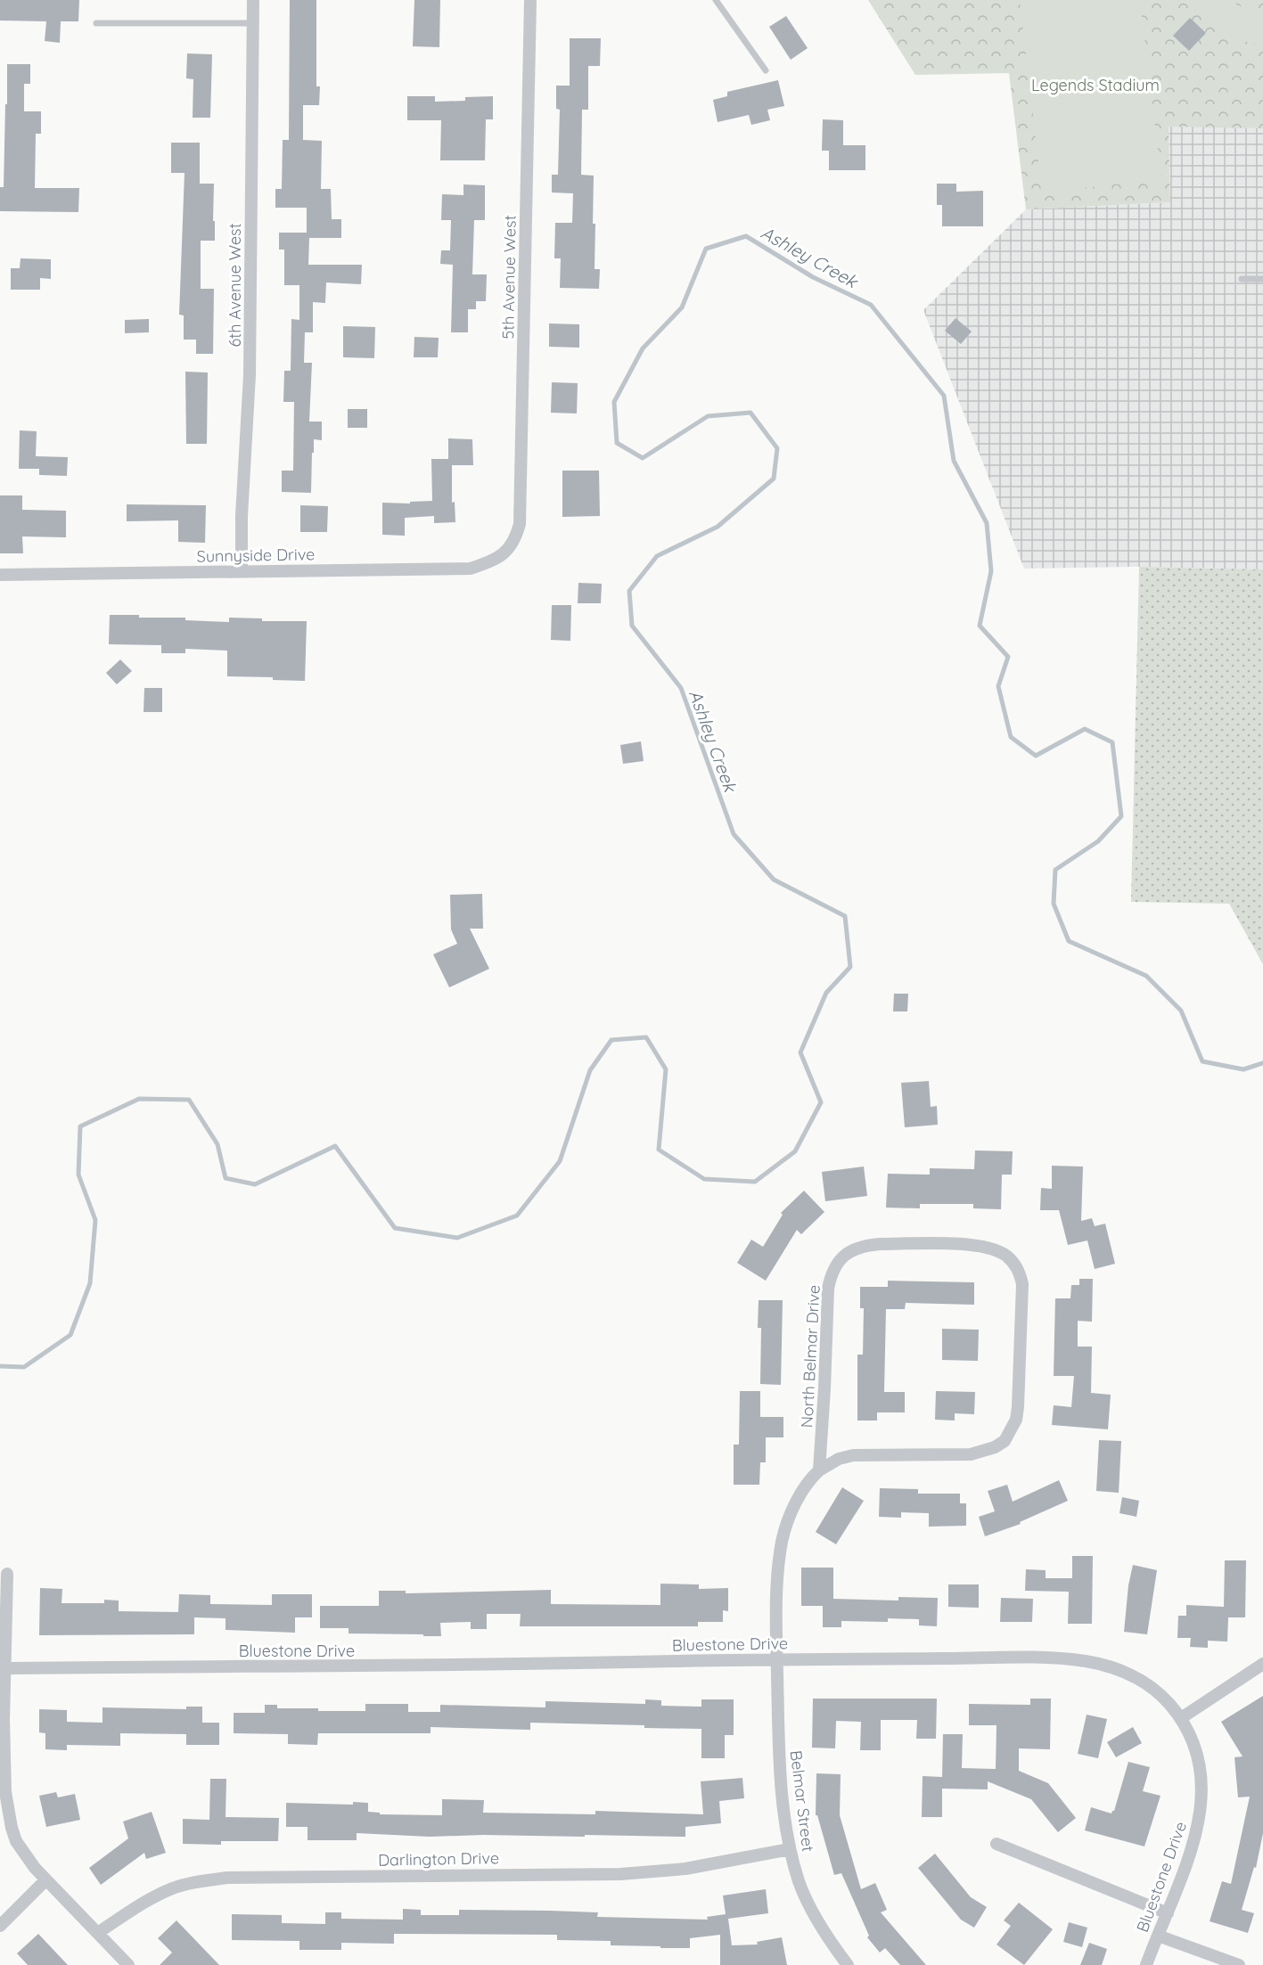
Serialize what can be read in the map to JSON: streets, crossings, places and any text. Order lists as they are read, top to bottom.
{
  "streets": {
    "street": [
      "5th Avenue West",
      "6th Avenue West",
      "Sunnyside Drive",
      "North Belmar Drive",
      "Bluestone Drive",
      "Belmar Street",
      "Darlington Drive"
    ]
  },
  "crossings": [
    ["5th Avenue West", "Sunnyside Drive"],
    ["6th Avenue West", "Sunnyside Drive"],
    ["North Belmar Drive", "Bluestone Drive"],
    ["North Belmar Drive", "Belmar Street"],
    ["Bluestone Drive", "Belmar Street"],
    ["Belmar Street", "Darlington Drive"]
  ],
  "water": ["Ashley Creek"],
  "parks": ["Legends Stadium"]
}
